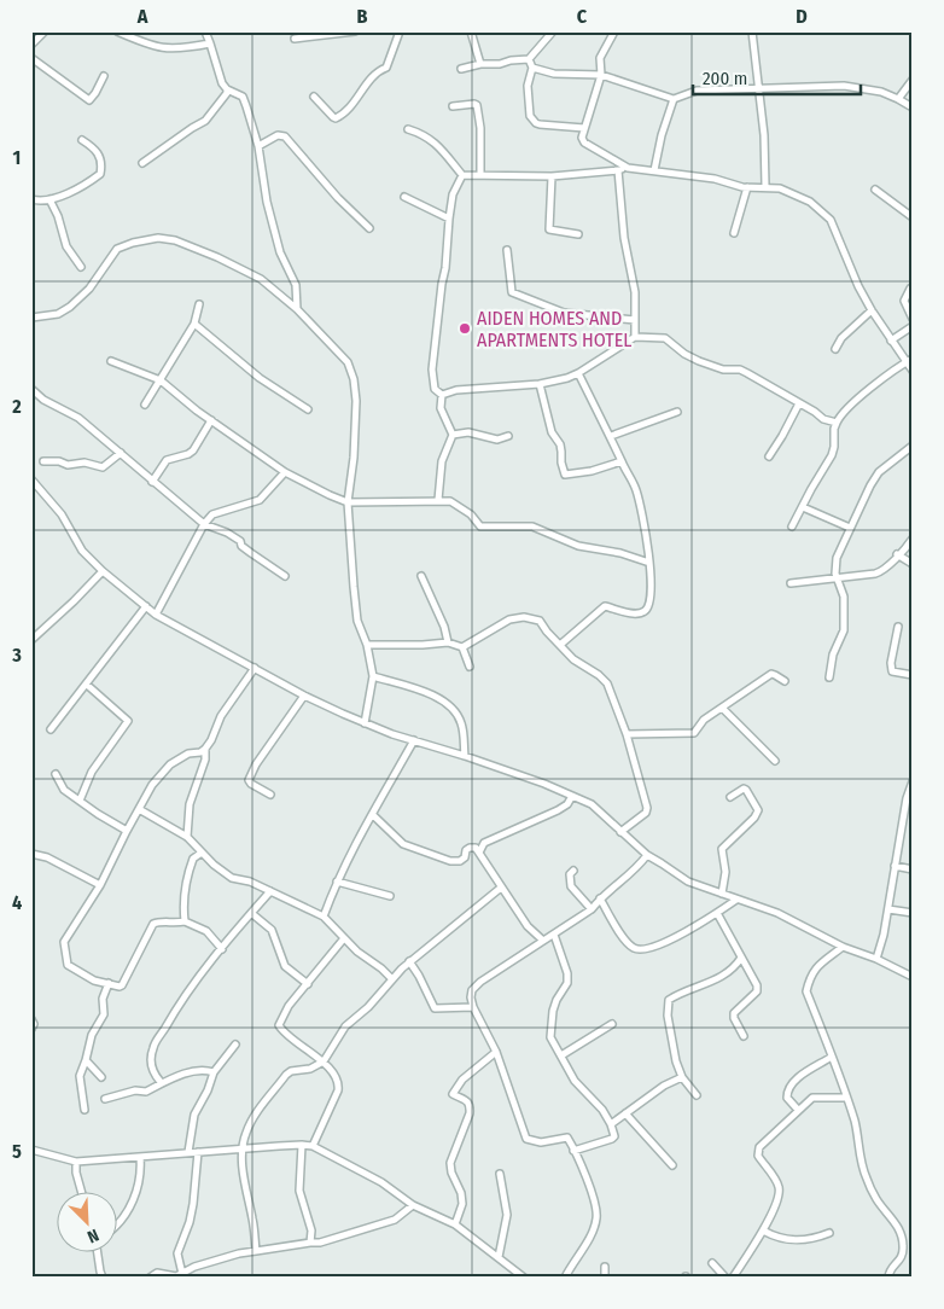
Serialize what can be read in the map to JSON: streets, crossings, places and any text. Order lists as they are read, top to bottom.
{
  "places": ["AIDEN HOMES AND APARTMENTS HOTEL"],
  "scale_bar": "200 m",
  "north": "bottom right",
  "grid": {
    "columns": [
      "A",
      "B",
      "C",
      "D"
    ],
    "rows": [
      "1",
      "2",
      "3",
      "4",
      "5"
    ]
  }
}
